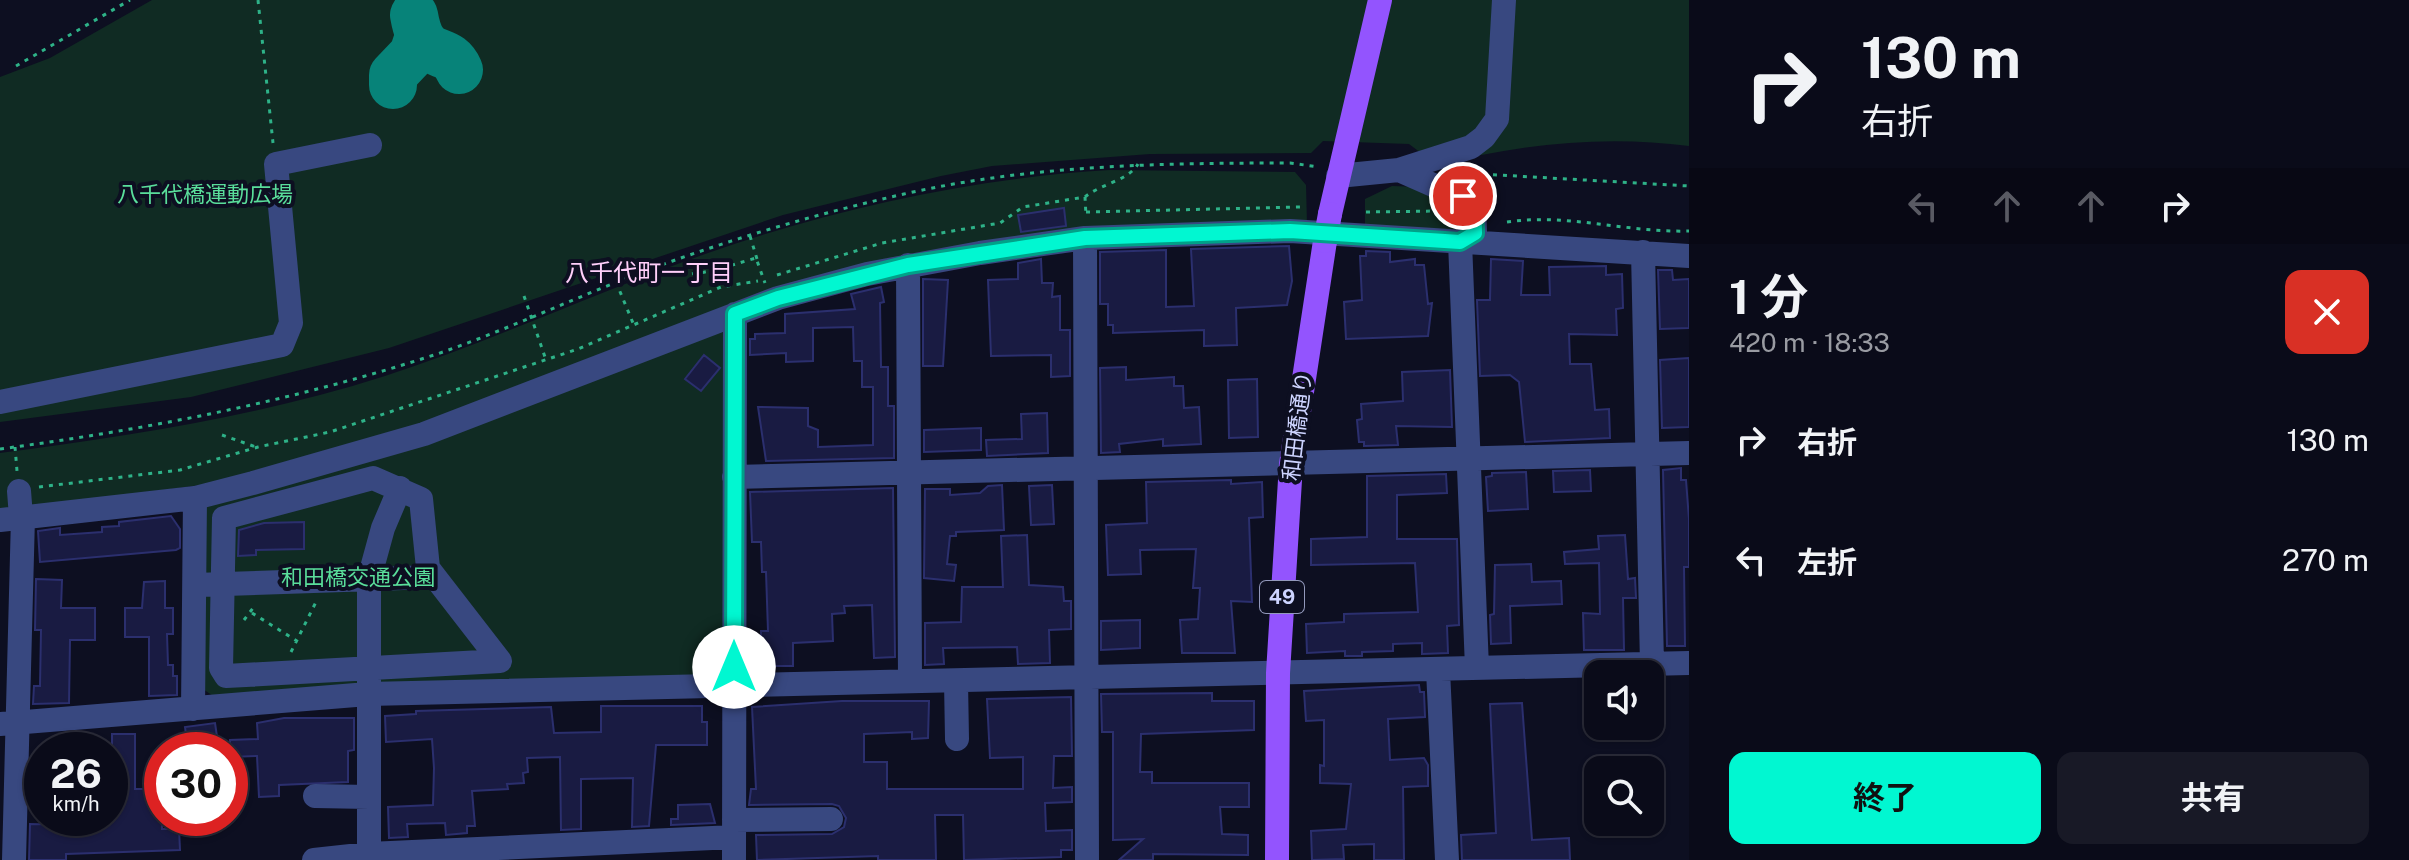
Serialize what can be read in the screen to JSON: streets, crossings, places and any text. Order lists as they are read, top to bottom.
{
  "streets": {
    "main road": ["和田橋通り", "49"]
  },
  "districts": ["八千代町一丁目"],
  "parks": ["八千代橋運動広場", "和田橋交通公園"],
  "page": {
    "turn": ["130 m", "右折"],
    "heading": ["1 分", "420 m · 18:33"],
    "list": [
      {
        "name": "右折",
        "value": "130 m"
      },
      {
        "name": "左折",
        "value": "270 m"
      }
    ],
    "speed": "26 km/h",
    "limit": "30",
    "buttons": ["終了", "共有"]
  }
}
